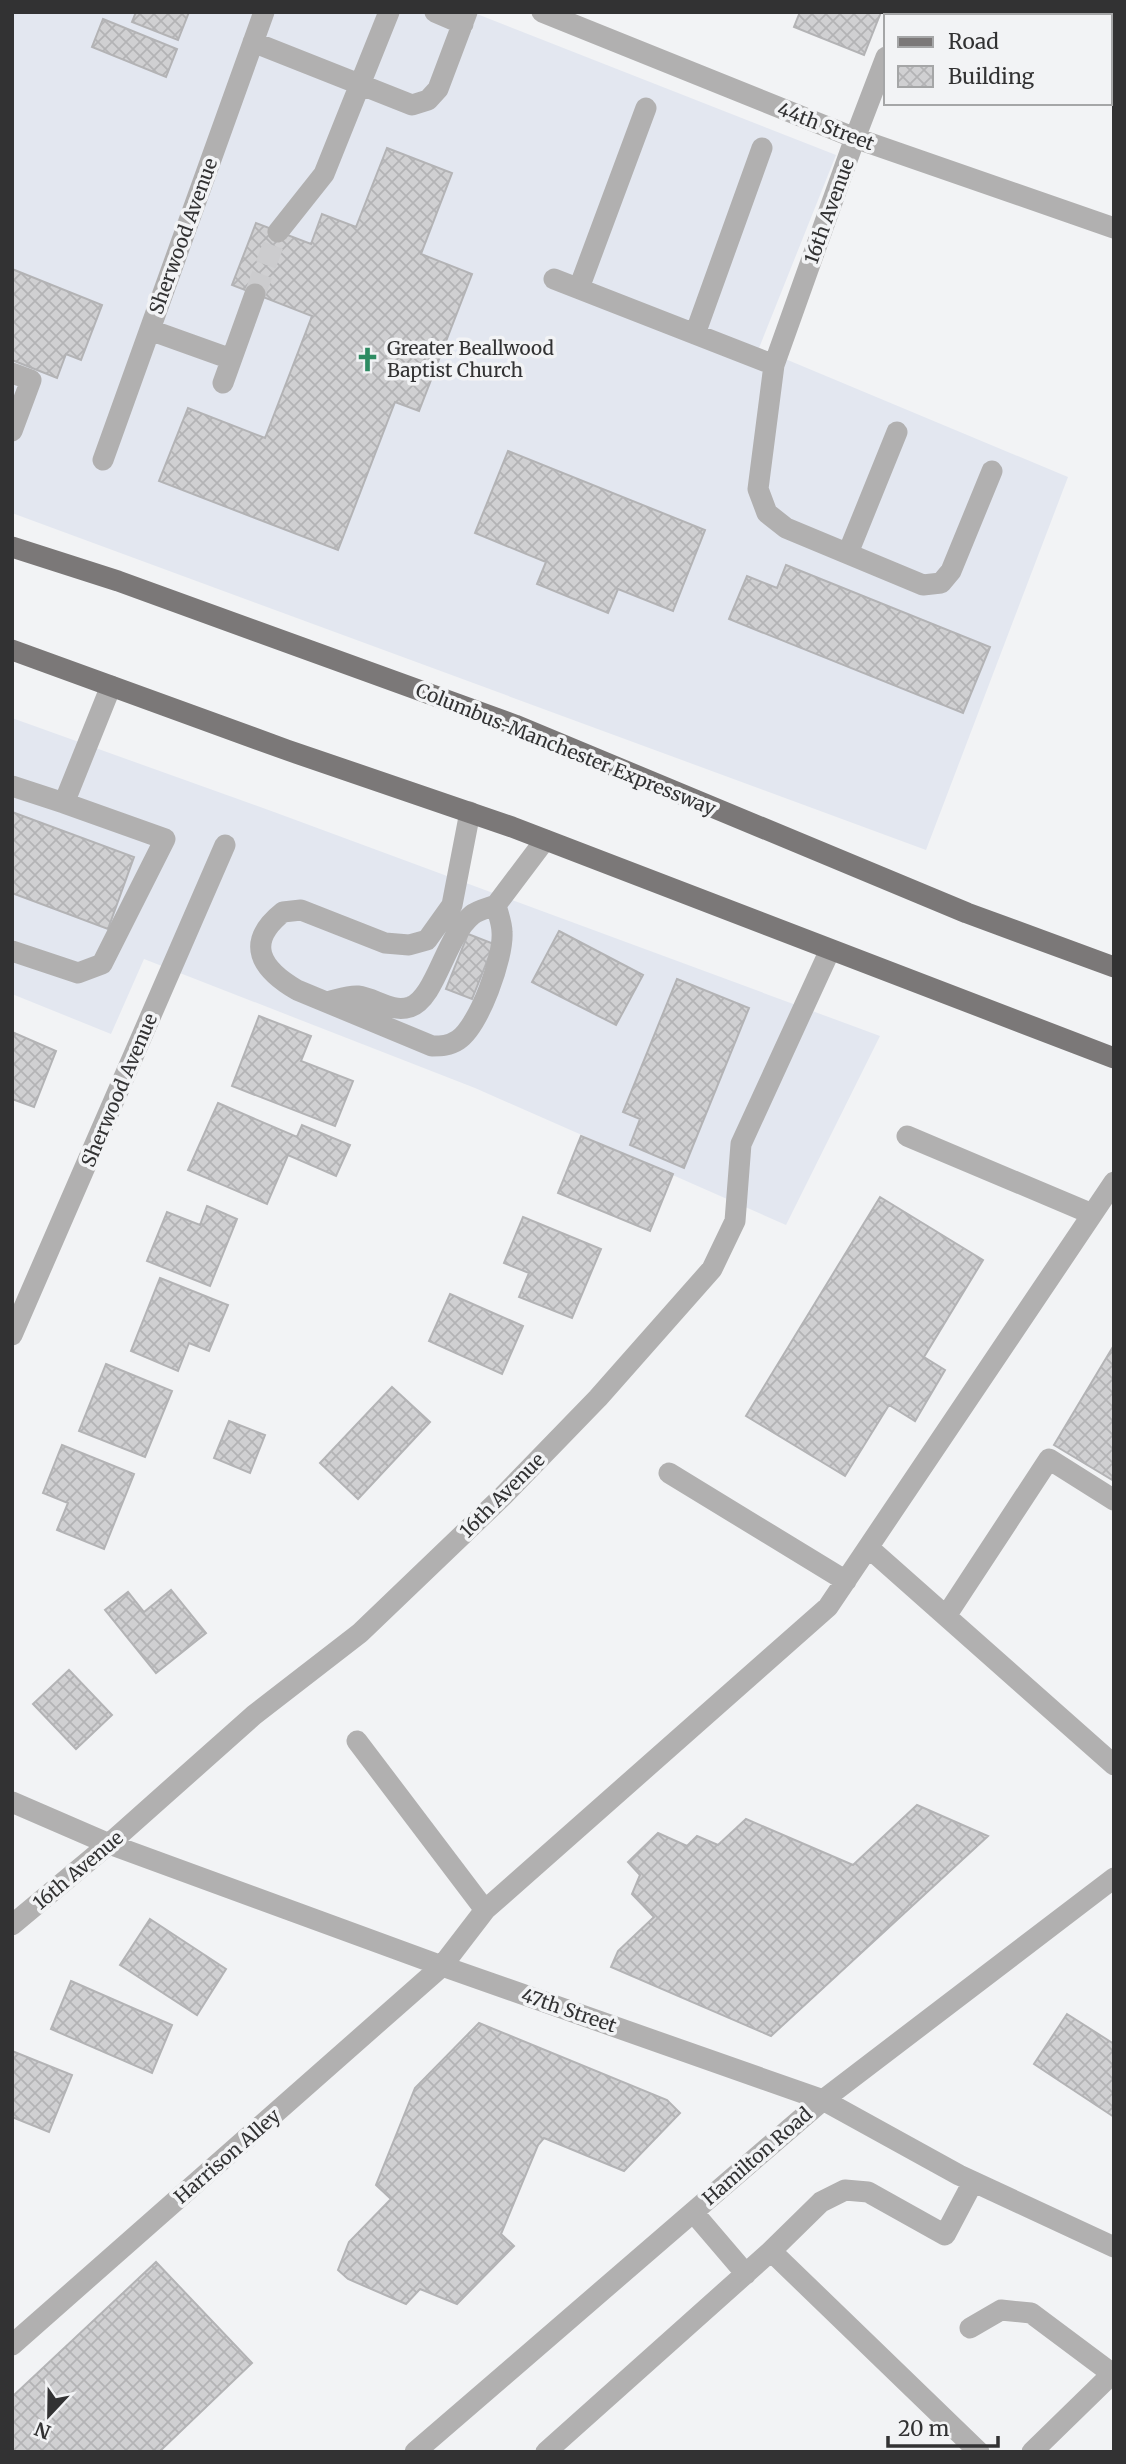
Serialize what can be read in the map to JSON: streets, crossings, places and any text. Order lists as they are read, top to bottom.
{
  "streets": {
    "main road": ["Columbus-Manchester Expressway"],
    "street": [
      "44th Street",
      "16th Avenue",
      "Sherwood Avenue",
      "47th Street",
      "Harrison Alley",
      "Hamilton Road"
    ]
  },
  "crossings": [
    ["44th Street", "16th Avenue"],
    ["16th Avenue", "47th Street"],
    ["47th Street", "Harrison Alley"],
    ["47th Street", "Hamilton Road"]
  ],
  "places": {
    "church": ["Greater Beallwood Baptist Church"]
  },
  "legend": ["Road", "Building"],
  "scale_bar": "20 m",
  "north": "bottom"
}
